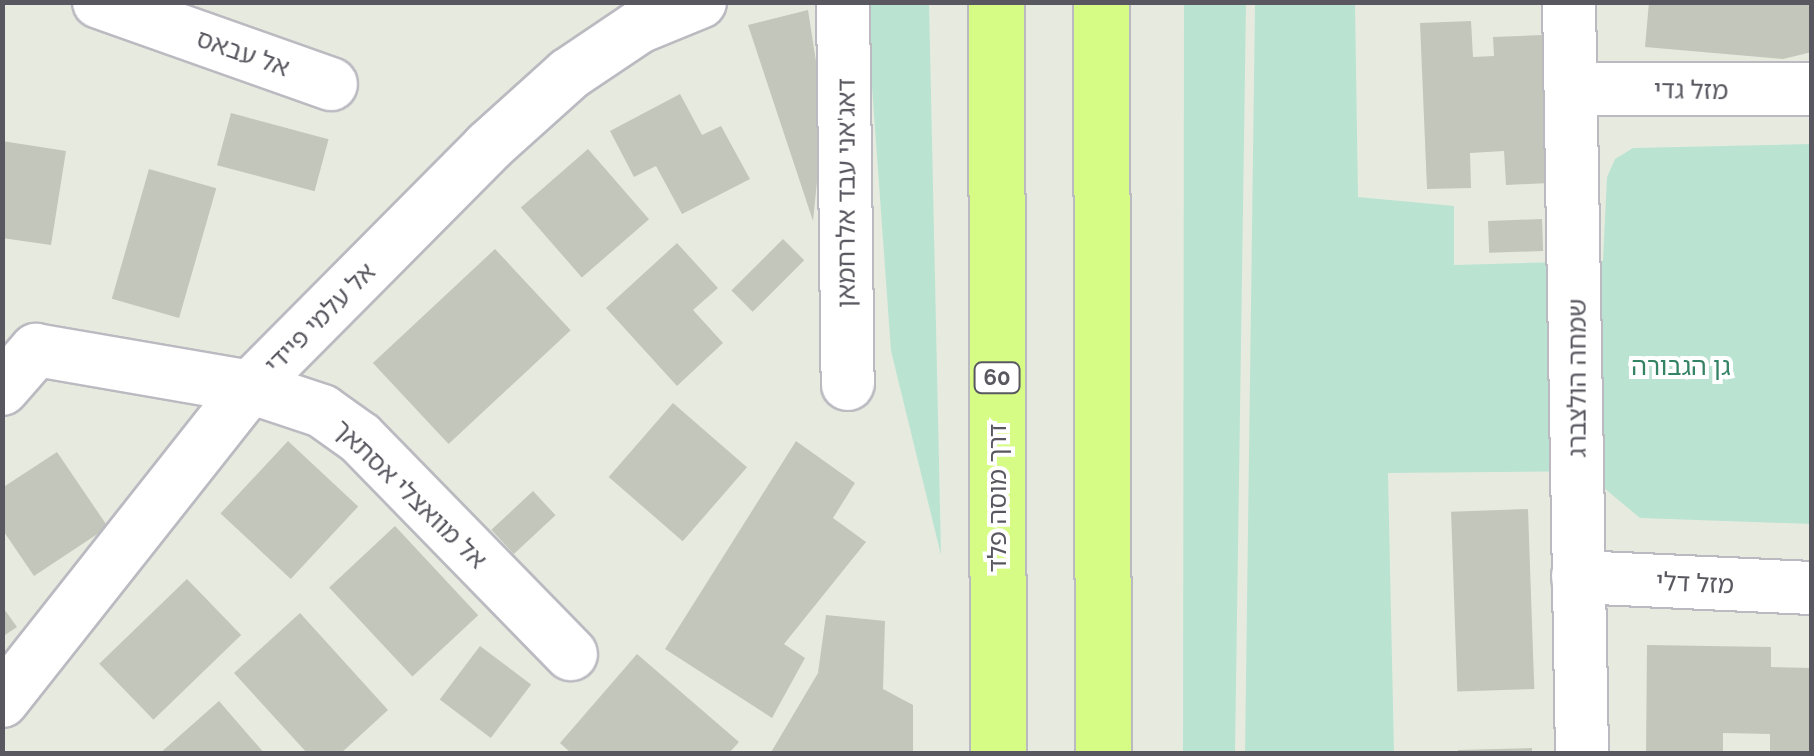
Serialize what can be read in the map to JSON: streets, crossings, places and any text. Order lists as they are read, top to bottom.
{
  "streets": {
    "highway": ["60", "דרך מוסה פלד"],
    "street": [
      "אל עבאס",
      "מזל גדי",
      "דאג'אני עבד אלרחמאן",
      "אל עלמי פיידי",
      "שמחה הולצברג",
      "אל מוואצלי אסתאך",
      "מזל דלי"
    ]
  },
  "crossings": [
    ["מזל גדי", "שמחה הולצברג"],
    ["אל עלמי פיידי", "אל מוואצלי אסתאך"],
    ["שמחה הולצברג", "מזל דלי"]
  ],
  "parks": ["גן הגבורה"]
}
